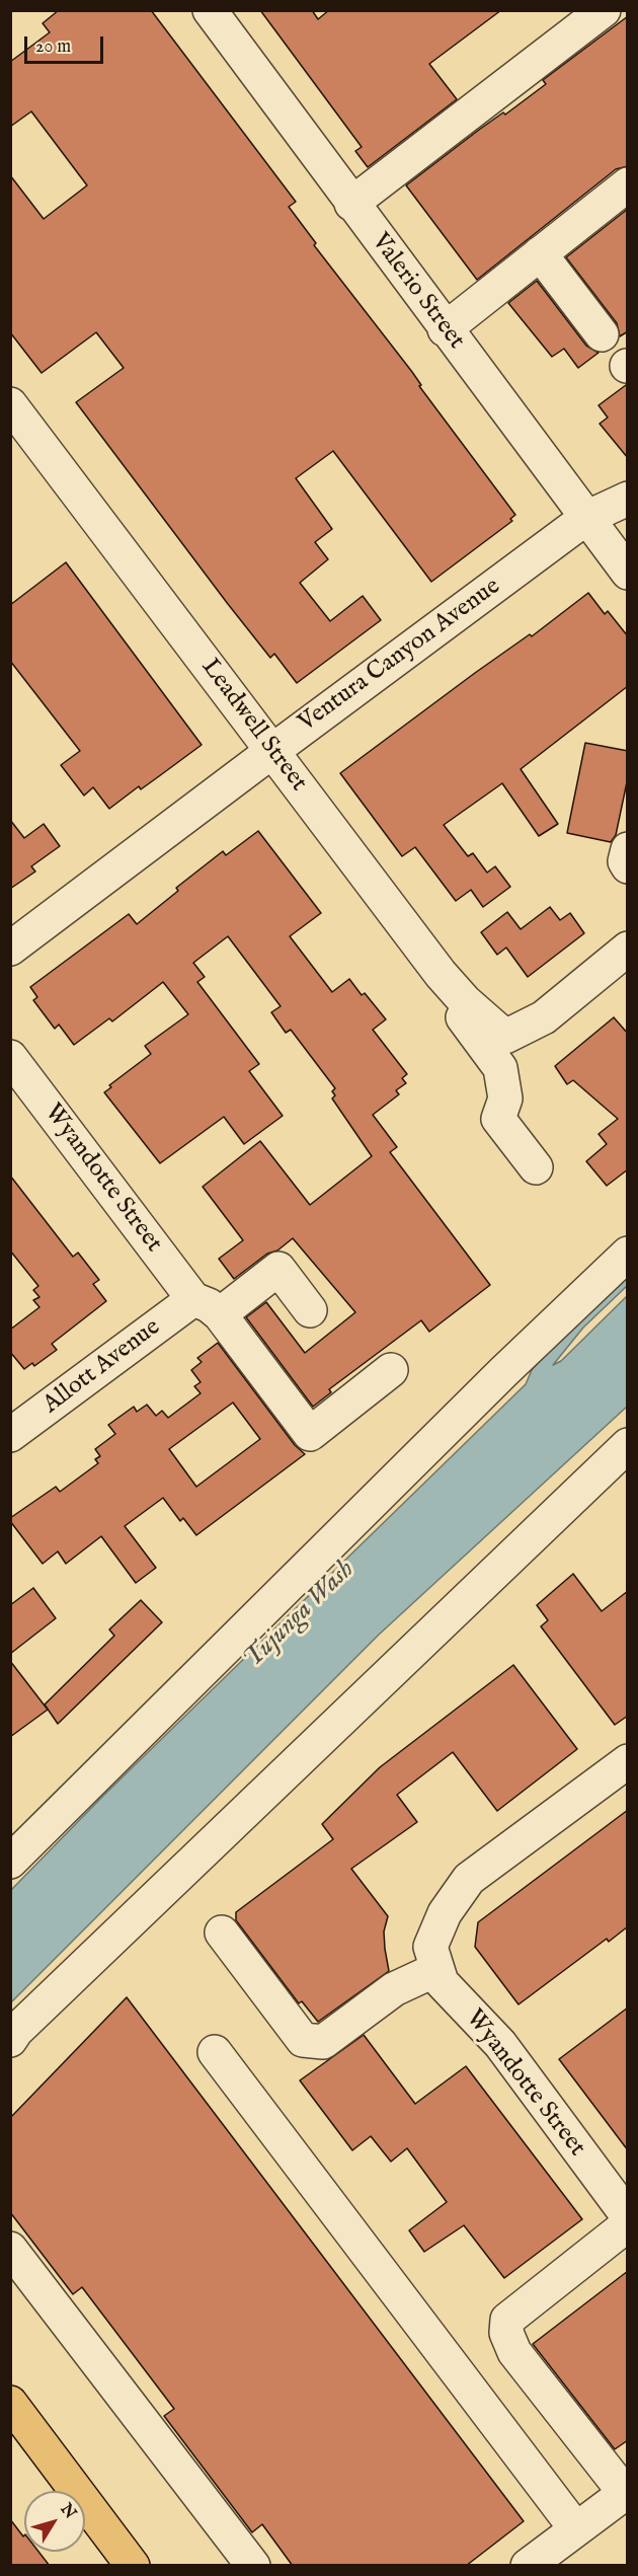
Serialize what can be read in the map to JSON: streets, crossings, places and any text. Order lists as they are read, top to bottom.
{
  "streets": {
    "street": [
      "Valerio Street",
      "Ventura Canyon Avenue",
      "Leadwell Street",
      "Wyandotte Street",
      "Allott Avenue"
    ]
  },
  "crossings": [
    ["Valerio Street", "Ventura Canyon Avenue"],
    ["Ventura Canyon Avenue", "Leadwell Street"],
    ["Wyandotte Street", "Allott Avenue"]
  ],
  "water": ["Tujunga Wash"],
  "scale_bar": "20 m",
  "north": "top right"
}
